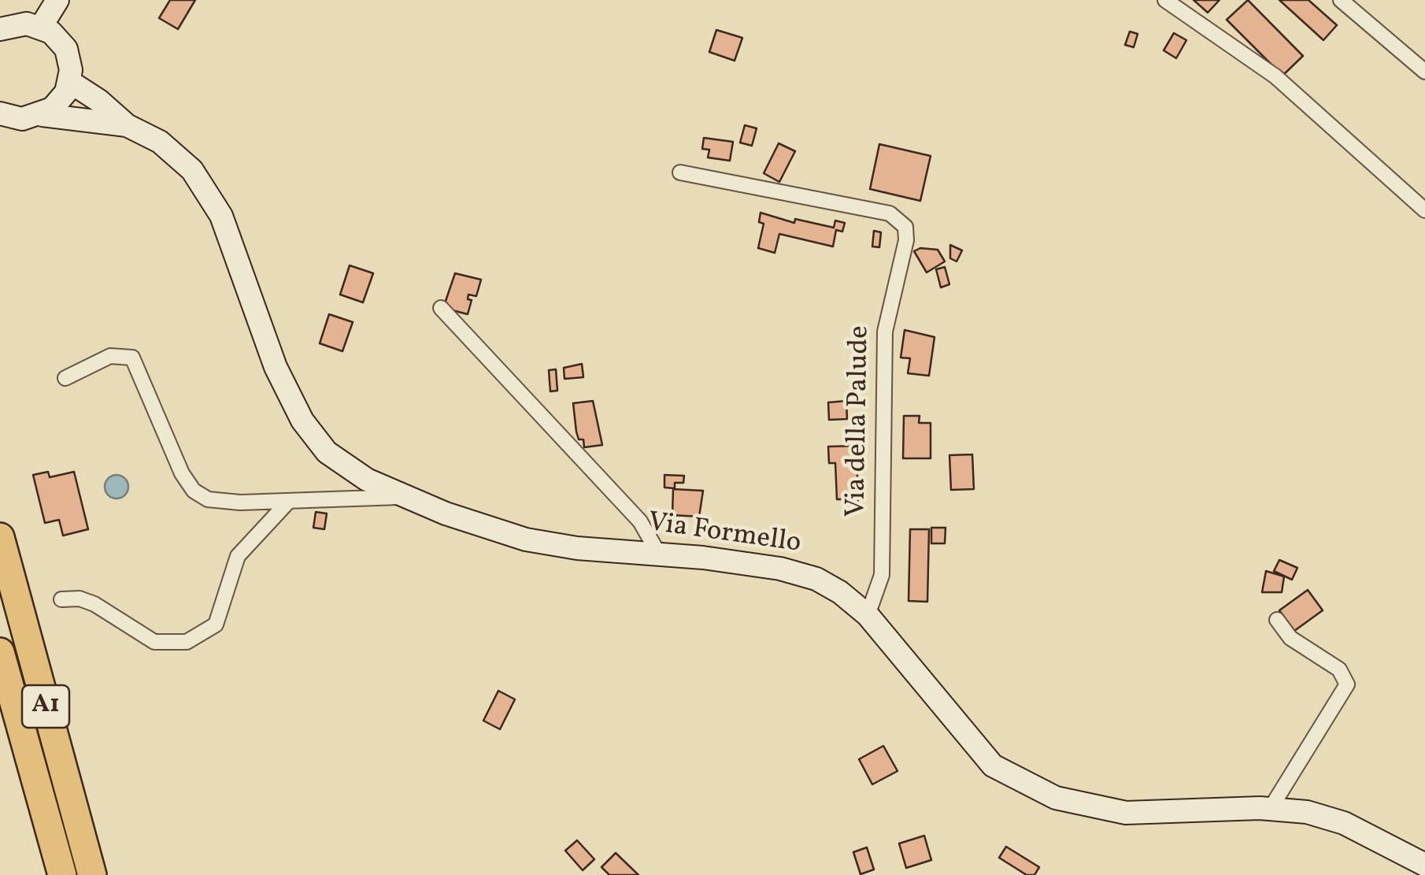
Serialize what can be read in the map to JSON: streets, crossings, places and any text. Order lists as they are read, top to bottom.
{
  "streets": {
    "highway": ["A1"],
    "main road": ["Via Formello"],
    "street": ["Via della Palude"]
  },
  "crossings": [
    ["Via della Palude", "Via Formello"]
  ]
}
